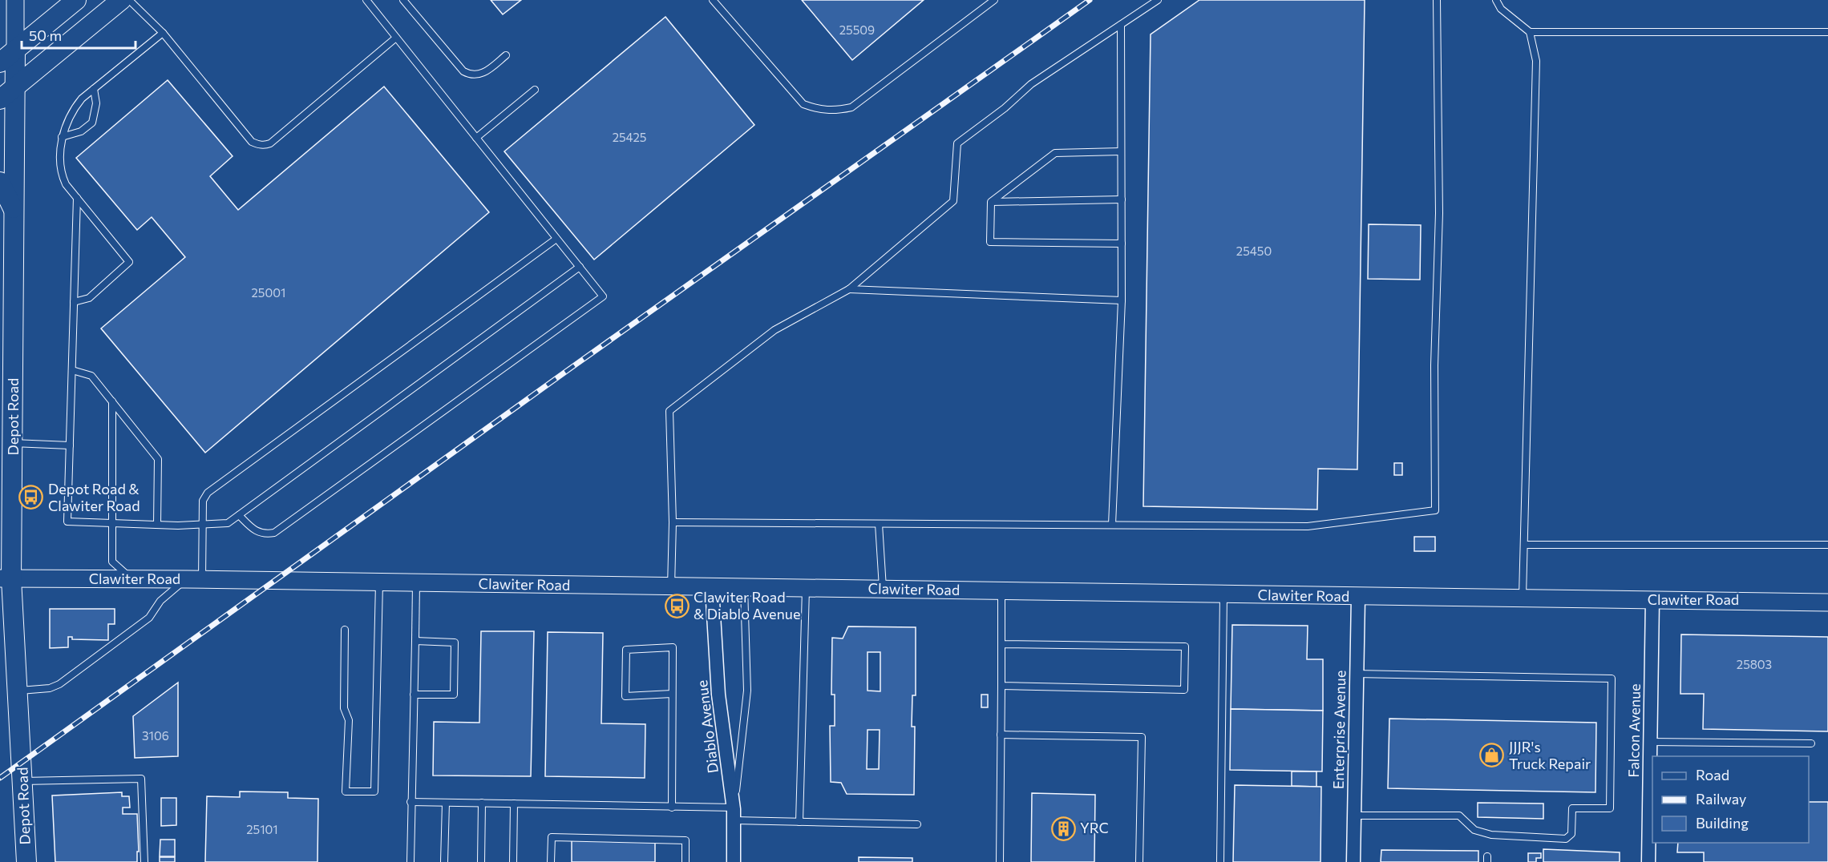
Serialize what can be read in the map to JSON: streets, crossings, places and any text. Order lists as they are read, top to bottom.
{
  "streets": {
    "main road": ["Depot Road"],
    "street": [
      "Clawiter Road",
      "Diablo Avenue",
      "Enterprise Avenue",
      "Falcon Avenue"
    ]
  },
  "crossings": [
    ["Depot Road", "Clawiter Road"],
    ["Clawiter Road", "Diablo Avenue"],
    ["Clawiter Road", "Enterprise Avenue"],
    ["Clawiter Road", "Falcon Avenue"]
  ],
  "places": {
    "bus stop": ["Depot Road & Clawiter Road", "Clawiter Road & Diablo Avenue"],
    "shop": ["JJJR's Truck Repair"],
    "building": ["YRC"]
  },
  "house_numbers": [
    "25509",
    "25425",
    "25450",
    "25001",
    "25803",
    "3106",
    "25101"
  ],
  "legend": ["Road", "Railway", "Building"],
  "scale_bar": "50 m"
}
